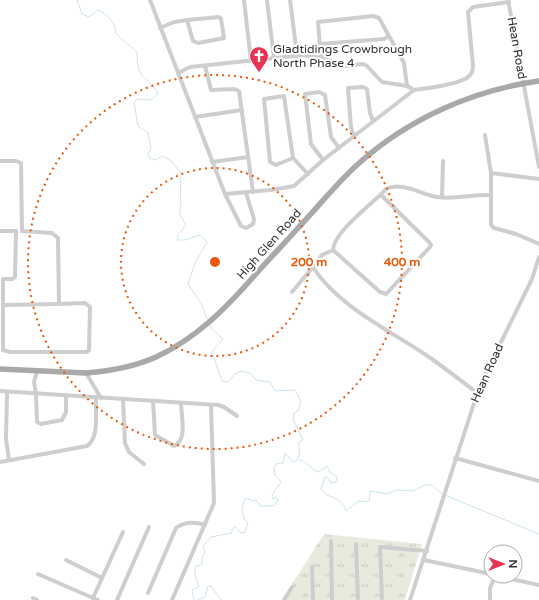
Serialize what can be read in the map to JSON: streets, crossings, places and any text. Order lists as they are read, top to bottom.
{
  "streets": {
    "main road": ["High Glen Road"],
    "street": ["Hean Road"]
  },
  "crossings": [
    ["Hean Road", "High Glen Road"]
  ],
  "places": {
    "church": ["Gladtidings Crowbrough North Phase 4"]
  },
  "north": "right",
  "rings": ["200 m", "400 m"]
}
